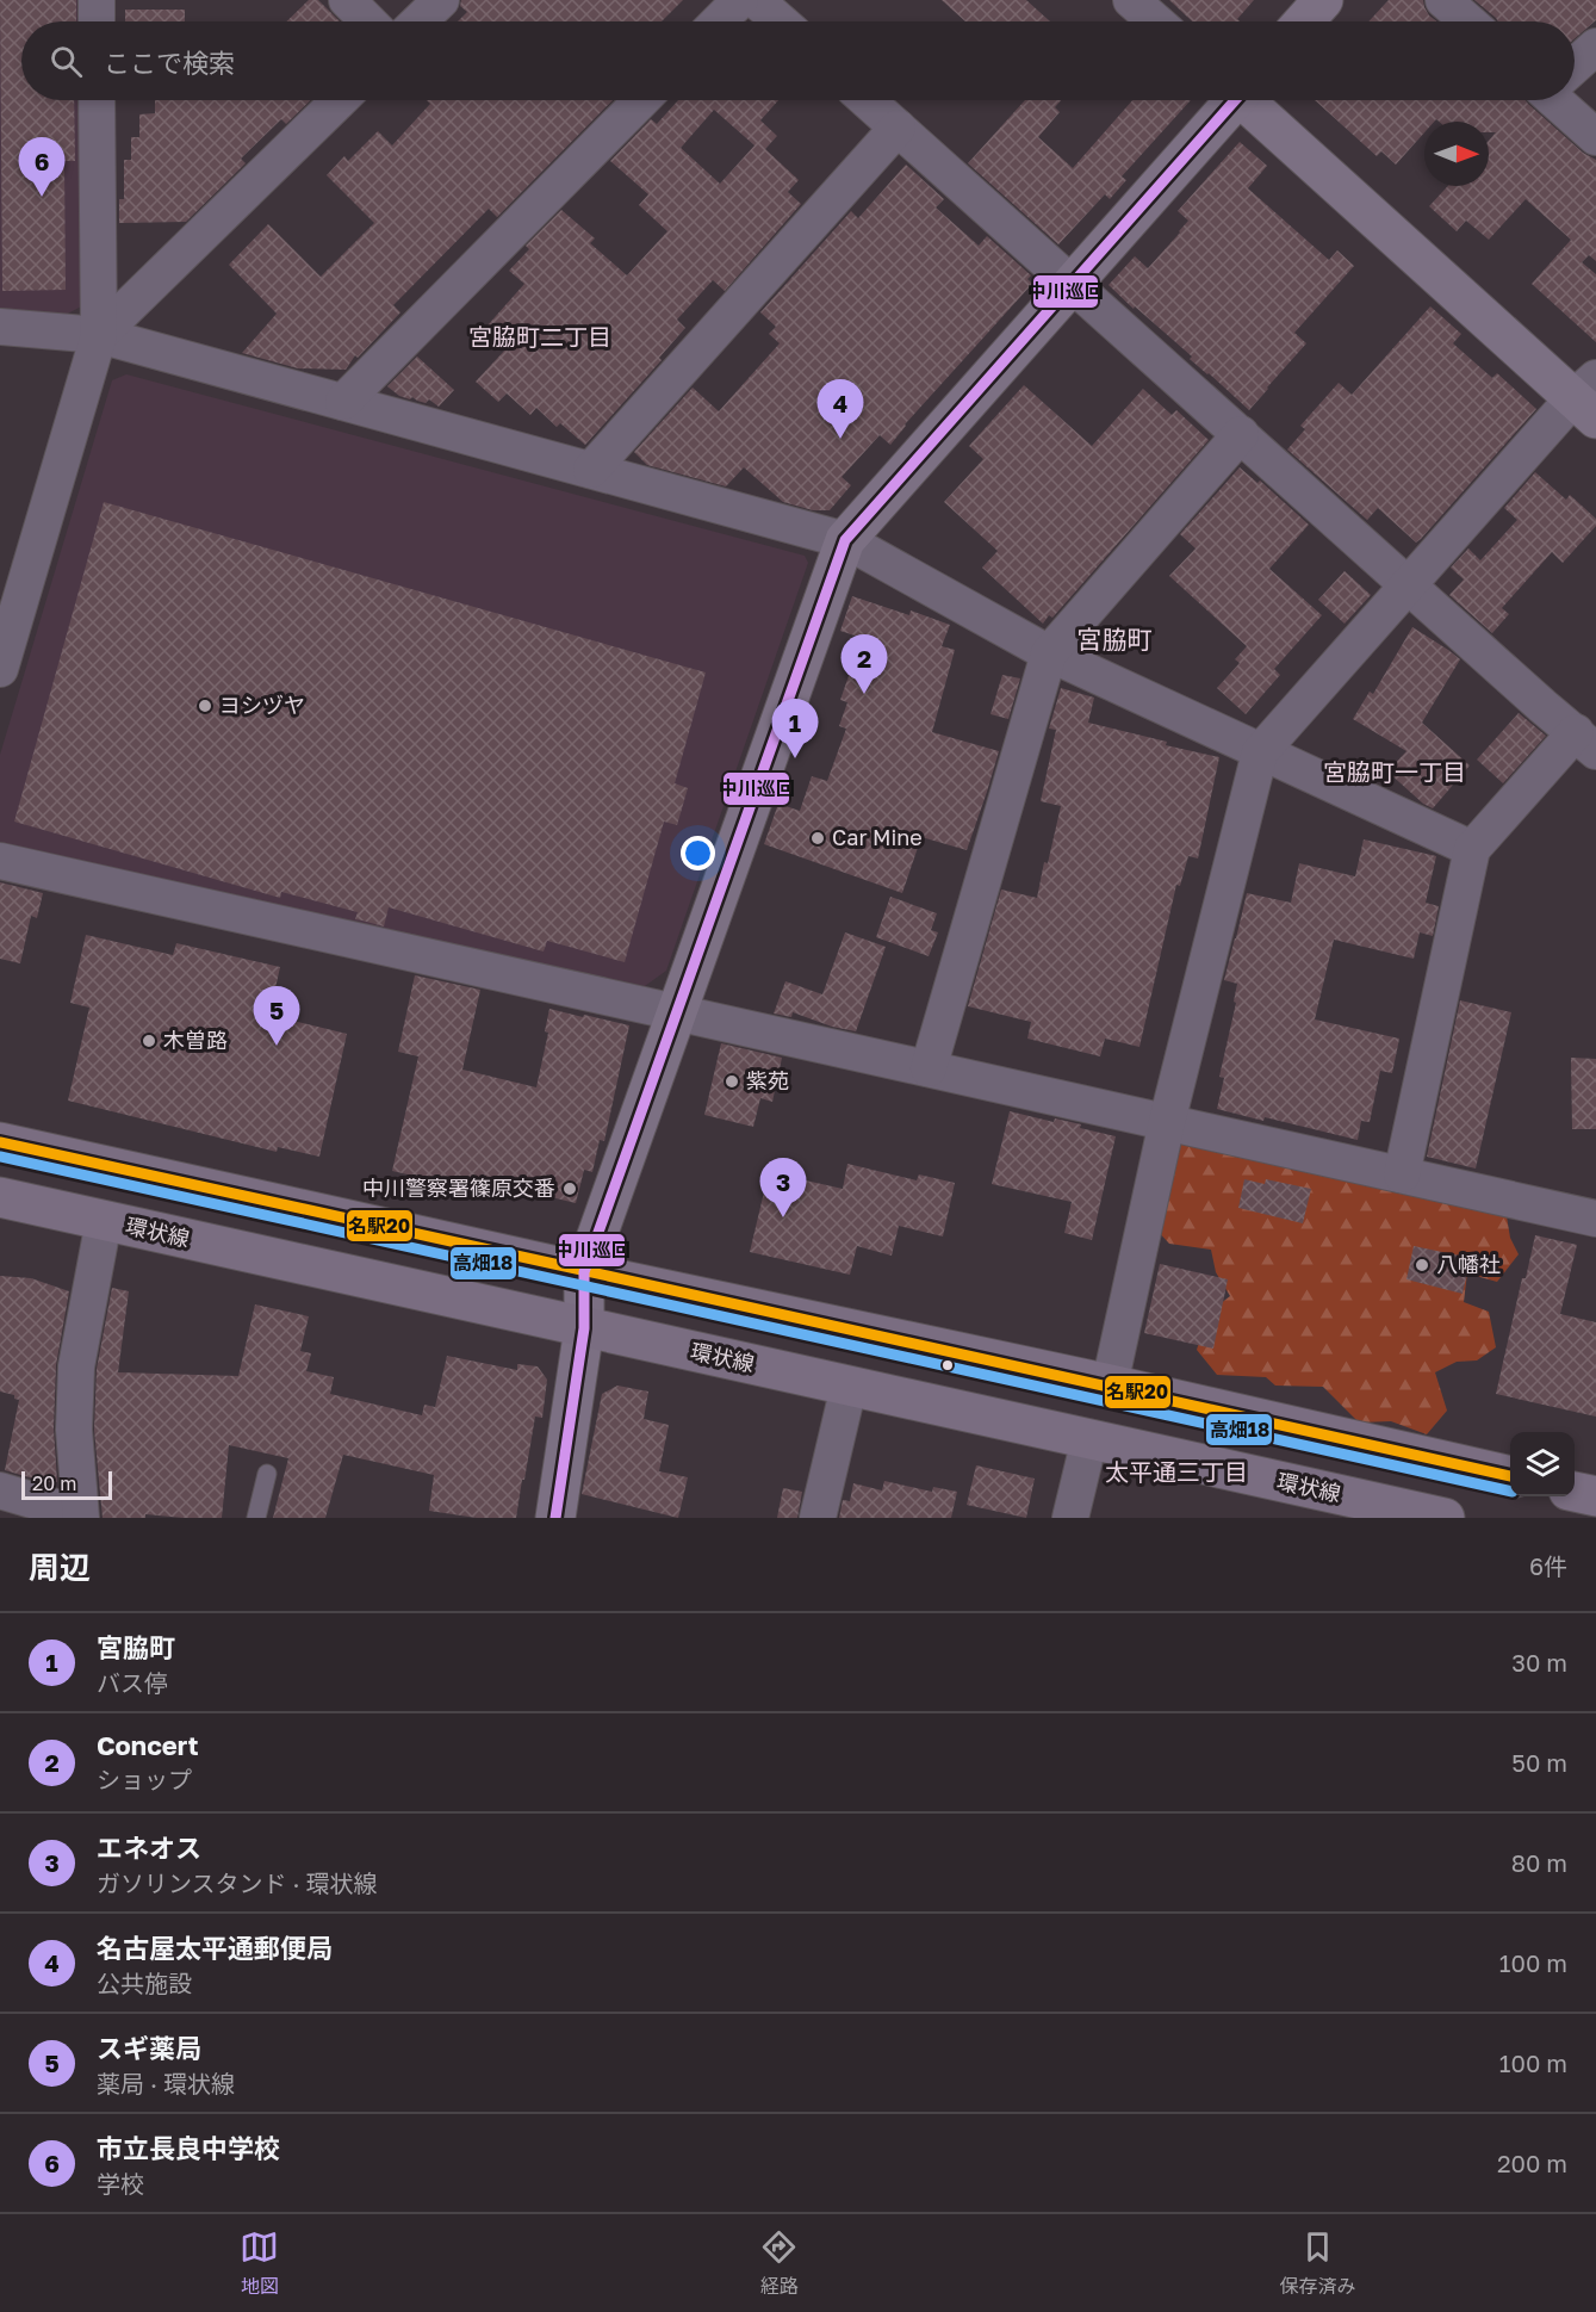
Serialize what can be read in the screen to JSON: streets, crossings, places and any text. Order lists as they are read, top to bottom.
{
  "streets": {
    "main road": ["環状線"]
  },
  "districts": [
    "宮脇町二丁目",
    "宮脇町",
    "宮脇町一丁目",
    "太平通三丁目"
  ],
  "places": [
    "ヨシヅヤ",
    "Car Mine",
    "木曽路",
    "紫苑",
    "中川警察署篠原交番",
    "八幡社"
  ],
  "lines": ["transit line 中川巡回", "transit line 名駅20", "transit line 高畑18"],
  "scale_bar": "20 m",
  "north": "right",
  "page": {
    "search": "ここで検索",
    "pins": [
      "6",
      "4",
      "2",
      "1",
      "5",
      "3"
    ],
    "scale": "20 m",
    "heading": ["周辺", "6件"],
    "list": [
      {
        "mark": "1",
        "name": "宮脇町",
        "note": "バス停",
        "value": "30 m"
      },
      {
        "mark": "2",
        "name": "Concert",
        "note": "ショップ",
        "value": "50 m"
      },
      {
        "mark": "3",
        "name": "エネオス",
        "note": "ガソリンスタンド · 環状線",
        "value": "80 m"
      },
      {
        "mark": "4",
        "name": "名古屋太平通郵便局",
        "note": "公共施設",
        "value": "100 m"
      },
      {
        "mark": "5",
        "name": "スギ薬局",
        "note": "薬局 · 環状線",
        "value": "100 m"
      },
      {
        "mark": "6",
        "name": "市立長良中学校",
        "note": "学校",
        "value": "200 m"
      }
    ],
    "nav": ["地図", "経路", "保存済み"]
  }
}
